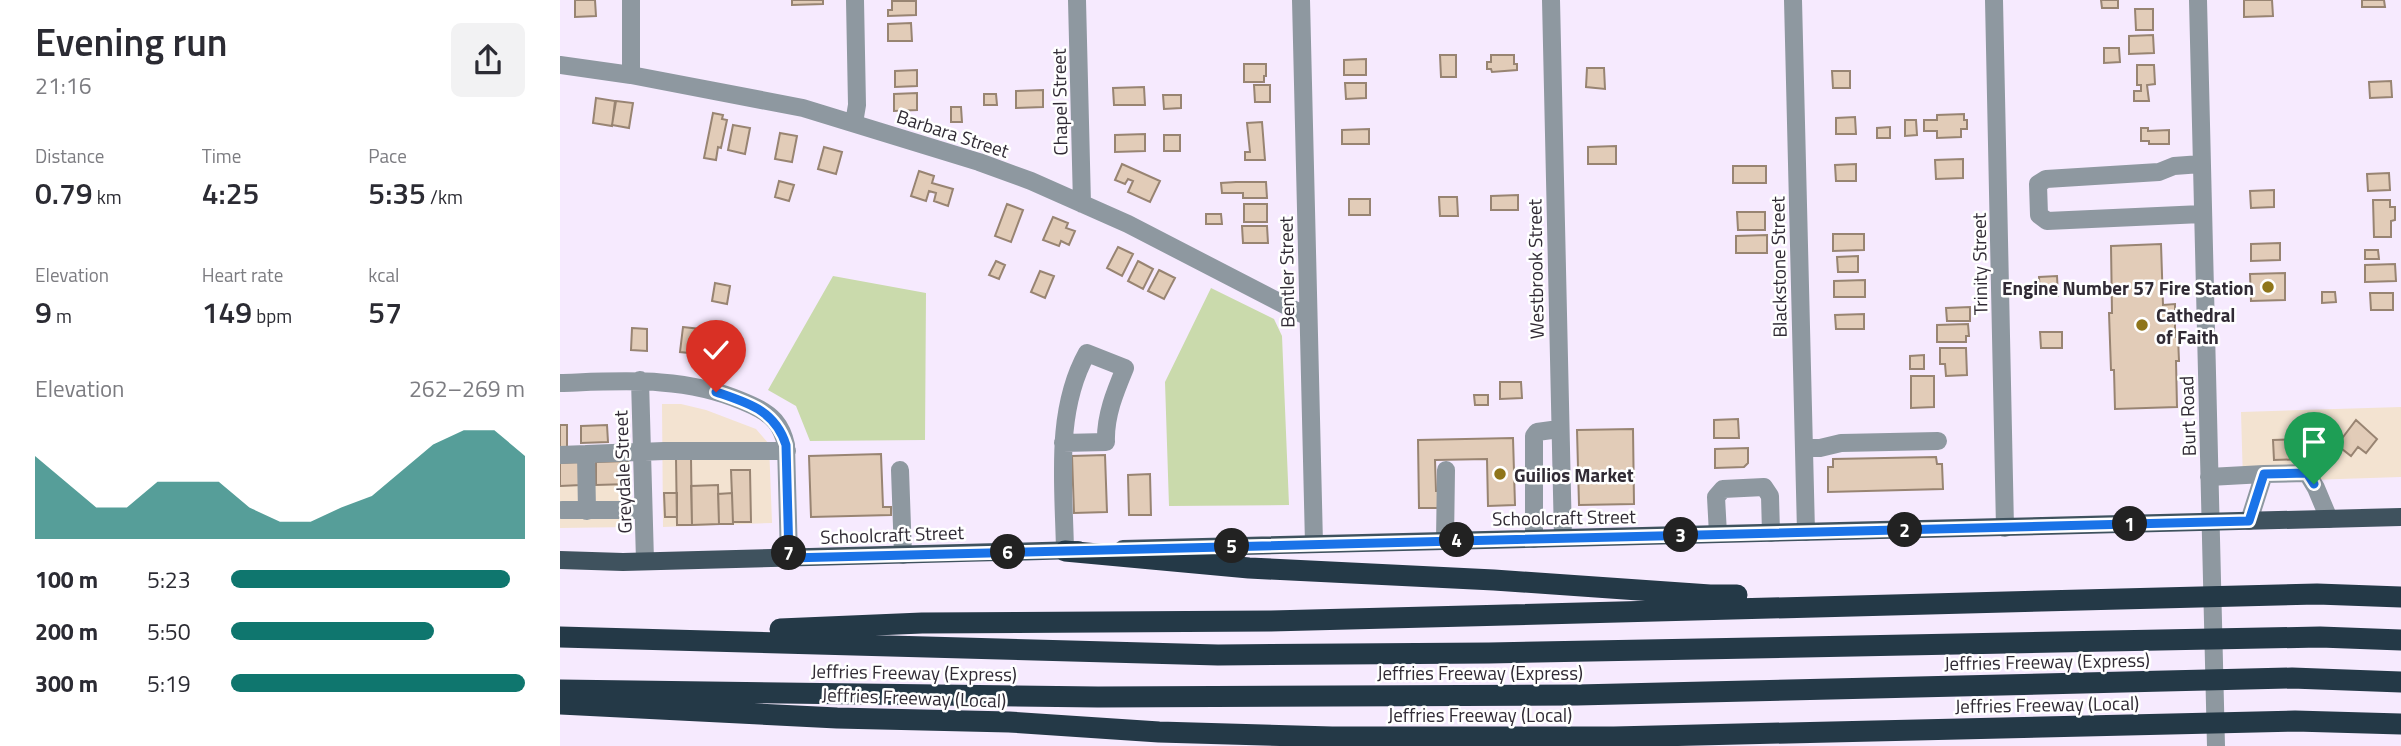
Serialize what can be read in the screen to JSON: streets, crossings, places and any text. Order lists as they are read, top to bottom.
{
  "streets": {
    "highway": ["Jeffries Freeway (Express)", "Jeffries Freeway (Local)"],
    "main road": ["Schoolcraft Street"],
    "street": [
      "Chapel Street",
      "Barbara Street",
      "Trinity Street",
      "Blackstone Street",
      "Westbrook Street",
      "Bentler Street",
      "Burt Road",
      "Greydale Street"
    ]
  },
  "crossings": [
    ["Chapel Street", "Barbara Street"],
    ["Barbara Street", "Bentler Street"],
    ["Trinity Street", "Schoolcraft Street"],
    ["Blackstone Street", "Schoolcraft Street"],
    ["Westbrook Street", "Schoolcraft Street"],
    ["Bentler Street", "Schoolcraft Street"],
    ["Burt Road", "Schoolcraft Street"],
    ["Greydale Street", "Schoolcraft Street"]
  ],
  "places": ["Engine Number 57 Fire Station", "Cathedral of Faith", "Guilios Market"],
  "page": {
    "heading": ["Evening run", "21:16"],
    "stats": [
      ["Distance", "0.79 km"],
      ["Time", "4:25"],
      ["Pace", "5:35 /km"],
      ["Elevation", "9 m"],
      ["Heart rate", "149 bpm"],
      ["kcal", "57"]
    ],
    "chart": ["Elevation", "262–269 m"],
    "pins": [
      "1",
      "2",
      "3",
      "4",
      "5",
      "6",
      "7"
    ],
    "list": [
      {
        "name": "100 m",
        "note": "5:23"
      },
      {
        "name": "200 m",
        "note": "5:50"
      },
      {
        "name": "300 m",
        "note": "5:19"
      }
    ]
  }
}
